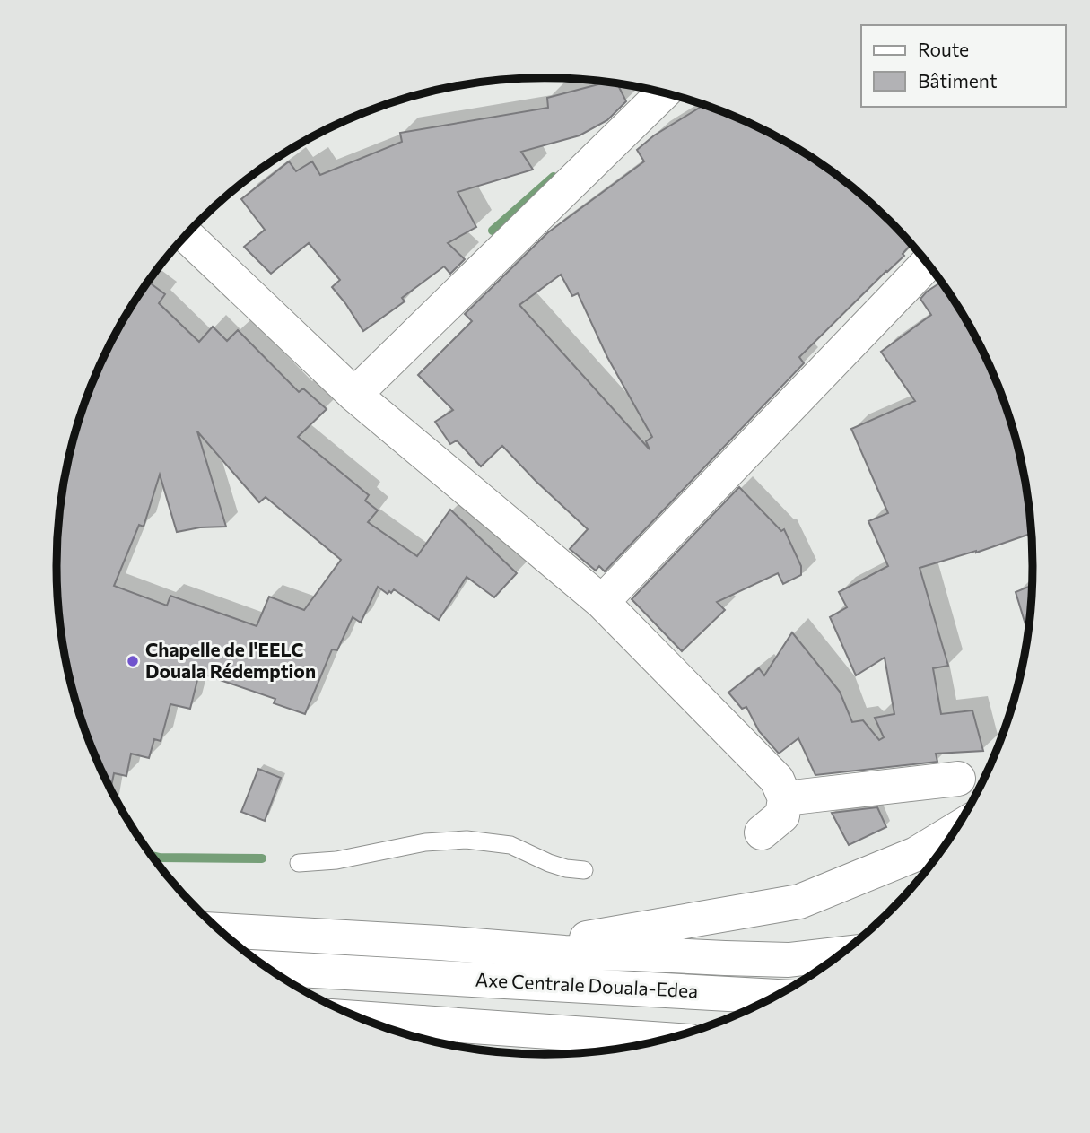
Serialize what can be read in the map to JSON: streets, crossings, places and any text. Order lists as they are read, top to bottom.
{
  "streets": {
    "main road": ["Axe Centrale Douala-Edea"]
  },
  "places": ["Chapelle de l'EELC Douala Rédemption"],
  "legend": ["Route", "Bâtiment"]
}
